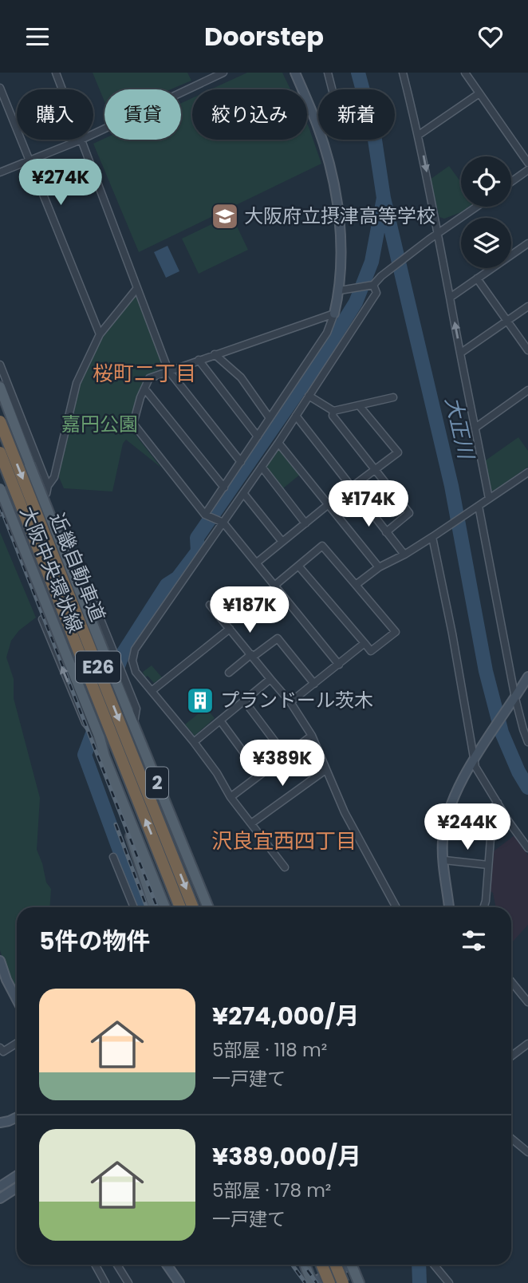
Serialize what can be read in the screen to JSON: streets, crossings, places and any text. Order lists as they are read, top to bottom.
{
  "streets": {
    "highway": ["近畿自動車道", "E26"],
    "main road": ["大阪中央環状線", "2"]
  },
  "districts": ["桜町二丁目", "沢良宜西四丁目"],
  "water": ["大正川"],
  "parks": ["嘉円公園"],
  "places": {
    "school or university": ["大阪府立摂津高等学校"],
    "building": ["プランドール茨木"]
  },
  "page": {
    "header": "Doorstep",
    "chip": [
      "購入",
      "賃貸",
      "絞り込み",
      "新着"
    ],
    "price": [
      "¥274K",
      "¥174K",
      "¥187K",
      "¥389K",
      "¥244K"
    ],
    "heading": "5件の物件",
    "list": [
      {
        "name": "¥274,000/月",
        "note": "5部屋 · 118 m² · 一戸建て"
      },
      {
        "name": "¥389,000/月",
        "note": "5部屋 · 178 m² · 一戸建て"
      }
    ]
  }
}
